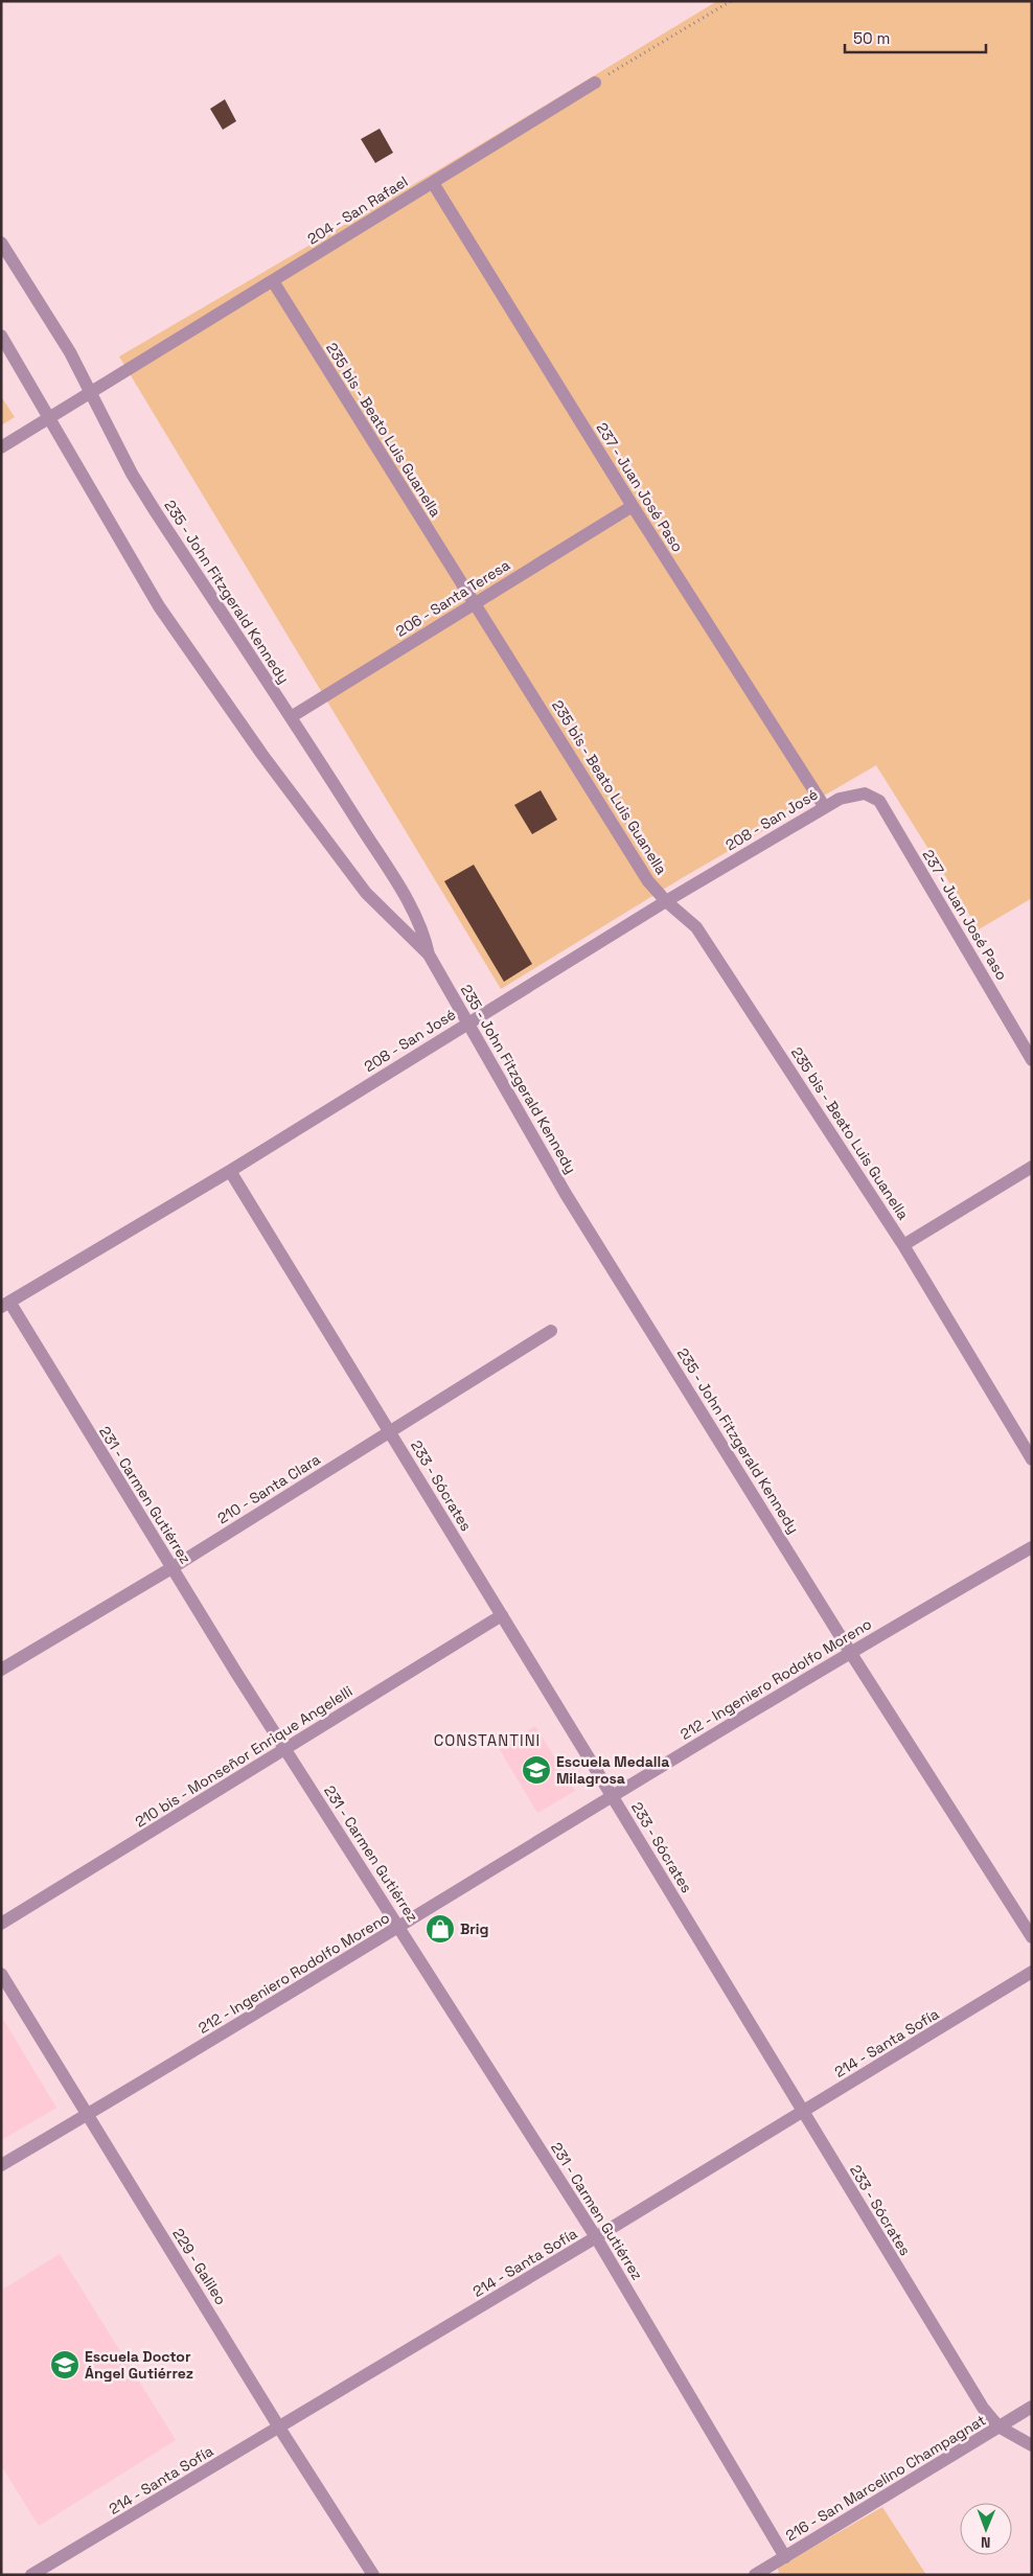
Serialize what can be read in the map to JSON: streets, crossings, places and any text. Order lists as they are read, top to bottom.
{
  "streets": {
    "street": [
      "204 - San Rafael",
      "235 bis - Beato Luis Guanella",
      "237 - Juan José Paso",
      "235 - John Fitzgerald Kennedy",
      "206 - Santa Teresa",
      "208 - San José",
      "233 - Sócrates",
      "210 - Santa Clara",
      "231 - Carmen Gutiérrez",
      "212 - Ingeniero Rodolfo Moreno",
      "210 bis - Monseñor Enrique Angelelli",
      "214 - Santa Sofía",
      "229 - Galileo",
      "216 - San Marcelino Champagnat"
    ]
  },
  "crossings": [
    ["204 - San Rafael", "235 bis - Beato Luis Guanella"],
    ["204 - San Rafael", "237 - Juan José Paso"],
    ["204 - San Rafael", "235 - John Fitzgerald Kennedy"],
    ["235 bis - Beato Luis Guanella", "206 - Santa Teresa"],
    ["235 bis - Beato Luis Guanella", "208 - San José"],
    ["237 - Juan José Paso", "206 - Santa Teresa"],
    ["237 - Juan José Paso", "208 - San José"],
    ["235 - John Fitzgerald Kennedy", "206 - Santa Teresa"],
    ["235 - John Fitzgerald Kennedy", "208 - San José"],
    ["235 - John Fitzgerald Kennedy", "212 - Ingeniero Rodolfo Moreno"],
    ["208 - San José", "233 - Sócrates"],
    ["208 - San José", "231 - Carmen Gutiérrez"],
    ["233 - Sócrates", "210 - Santa Clara"],
    ["233 - Sócrates", "212 - Ingeniero Rodolfo Moreno"],
    ["233 - Sócrates", "210 bis - Monseñor Enrique Angelelli"],
    ["233 - Sócrates", "214 - Santa Sofía"],
    ["233 - Sócrates", "216 - San Marcelino Champagnat"],
    ["210 - Santa Clara", "231 - Carmen Gutiérrez"],
    ["231 - Carmen Gutiérrez", "212 - Ingeniero Rodolfo Moreno"],
    ["231 - Carmen Gutiérrez", "210 bis - Monseñor Enrique Angelelli"],
    ["231 - Carmen Gutiérrez", "214 - Santa Sofía"],
    ["231 - Carmen Gutiérrez", "216 - San Marcelino Champagnat"],
    ["212 - Ingeniero Rodolfo Moreno", "229 - Galileo"],
    ["214 - Santa Sofía", "229 - Galileo"]
  ],
  "districts": ["CONSTANTINI"],
  "places": {
    "school or university": ["Escuela Medalla Milagrosa", "Escuela Doctor Ángel Gutiérrez"],
    "shop": ["Brig"]
  },
  "scale_bar": "50 m",
  "north": "bottom"
}
